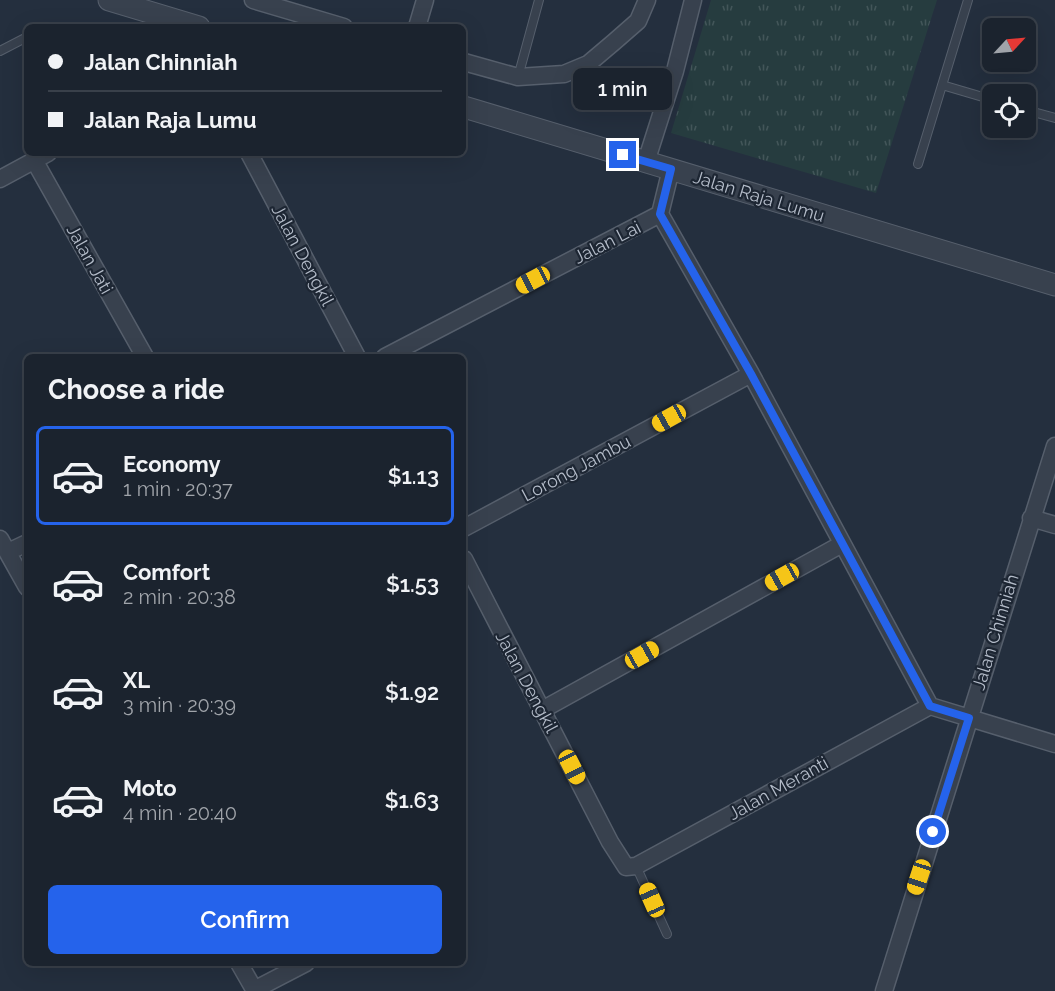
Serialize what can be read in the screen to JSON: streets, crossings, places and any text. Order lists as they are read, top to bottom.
{
  "streets": {
    "street": [
      "Jalan Raja Lumu",
      "Jalan Lai",
      "Jalan Dengkil",
      "Jalan Jati",
      "Lorong Jambu",
      "Jalan Chinniah",
      "Jalan Meranti"
    ]
  },
  "crossings": [
    ["Jalan Raja Lumu", "Jalan Lai"],
    ["Jalan Dengkil", "Jalan Meranti"]
  ],
  "north": "top right",
  "page": {
    "banner": ["Jalan Chinniah", "Jalan Raja Lumu"],
    "bubble": "1 min",
    "heading": "Choose a ride",
    "list": [
      {
        "name": "Economy",
        "note": "1 min · 20:37",
        "value": "$1.13"
      },
      {
        "name": "Comfort",
        "note": "2 min · 20:38",
        "value": "$1.53"
      },
      {
        "name": "XL",
        "note": "3 min · 20:39",
        "value": "$1.92"
      },
      {
        "name": "Moto",
        "note": "4 min · 20:40",
        "value": "$1.63"
      }
    ],
    "buttons": "Confirm"
  }
}
